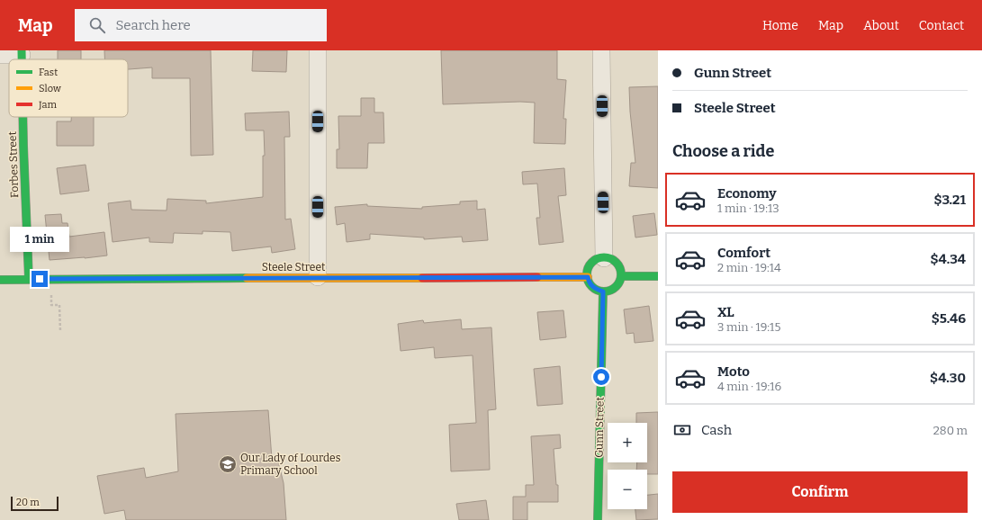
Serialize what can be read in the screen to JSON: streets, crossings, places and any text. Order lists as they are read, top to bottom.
{
  "streets": {
    "street": ["Forbes Street", "Steele Street", "Gunn Street"]
  },
  "crossings": [
    ["Forbes Street", "Steele Street"],
    ["Steele Street", "Gunn Street"]
  ],
  "places": {
    "school or university": ["Our Lady of Lourdes Primary School"]
  },
  "legend": ["Fast", "Slow", "Jam"],
  "scale_bar": "20 m",
  "page": {
    "header": "Map",
    "search": "Search here",
    "nav": [
      "Home",
      "Map",
      "About",
      "Contact"
    ],
    "banner": ["Gunn Street", "Steele Street"],
    "heading": "Choose a ride",
    "list": [
      {
        "name": "Economy",
        "note": "1 min · 19:13",
        "value": "$3.21"
      },
      {
        "name": "Comfort",
        "note": "2 min · 19:14",
        "value": "$4.34"
      },
      {
        "name": "XL",
        "note": "3 min · 19:15",
        "value": "$5.46"
      },
      {
        "name": "Moto",
        "note": "4 min · 19:16",
        "value": "$4.30"
      }
    ],
    "bubble": "1 min",
    "pay": ["Cash", "280 m"],
    "map_buttons": ["+", "−"],
    "buttons": "Confirm",
    "scale": "20 m"
  }
}
